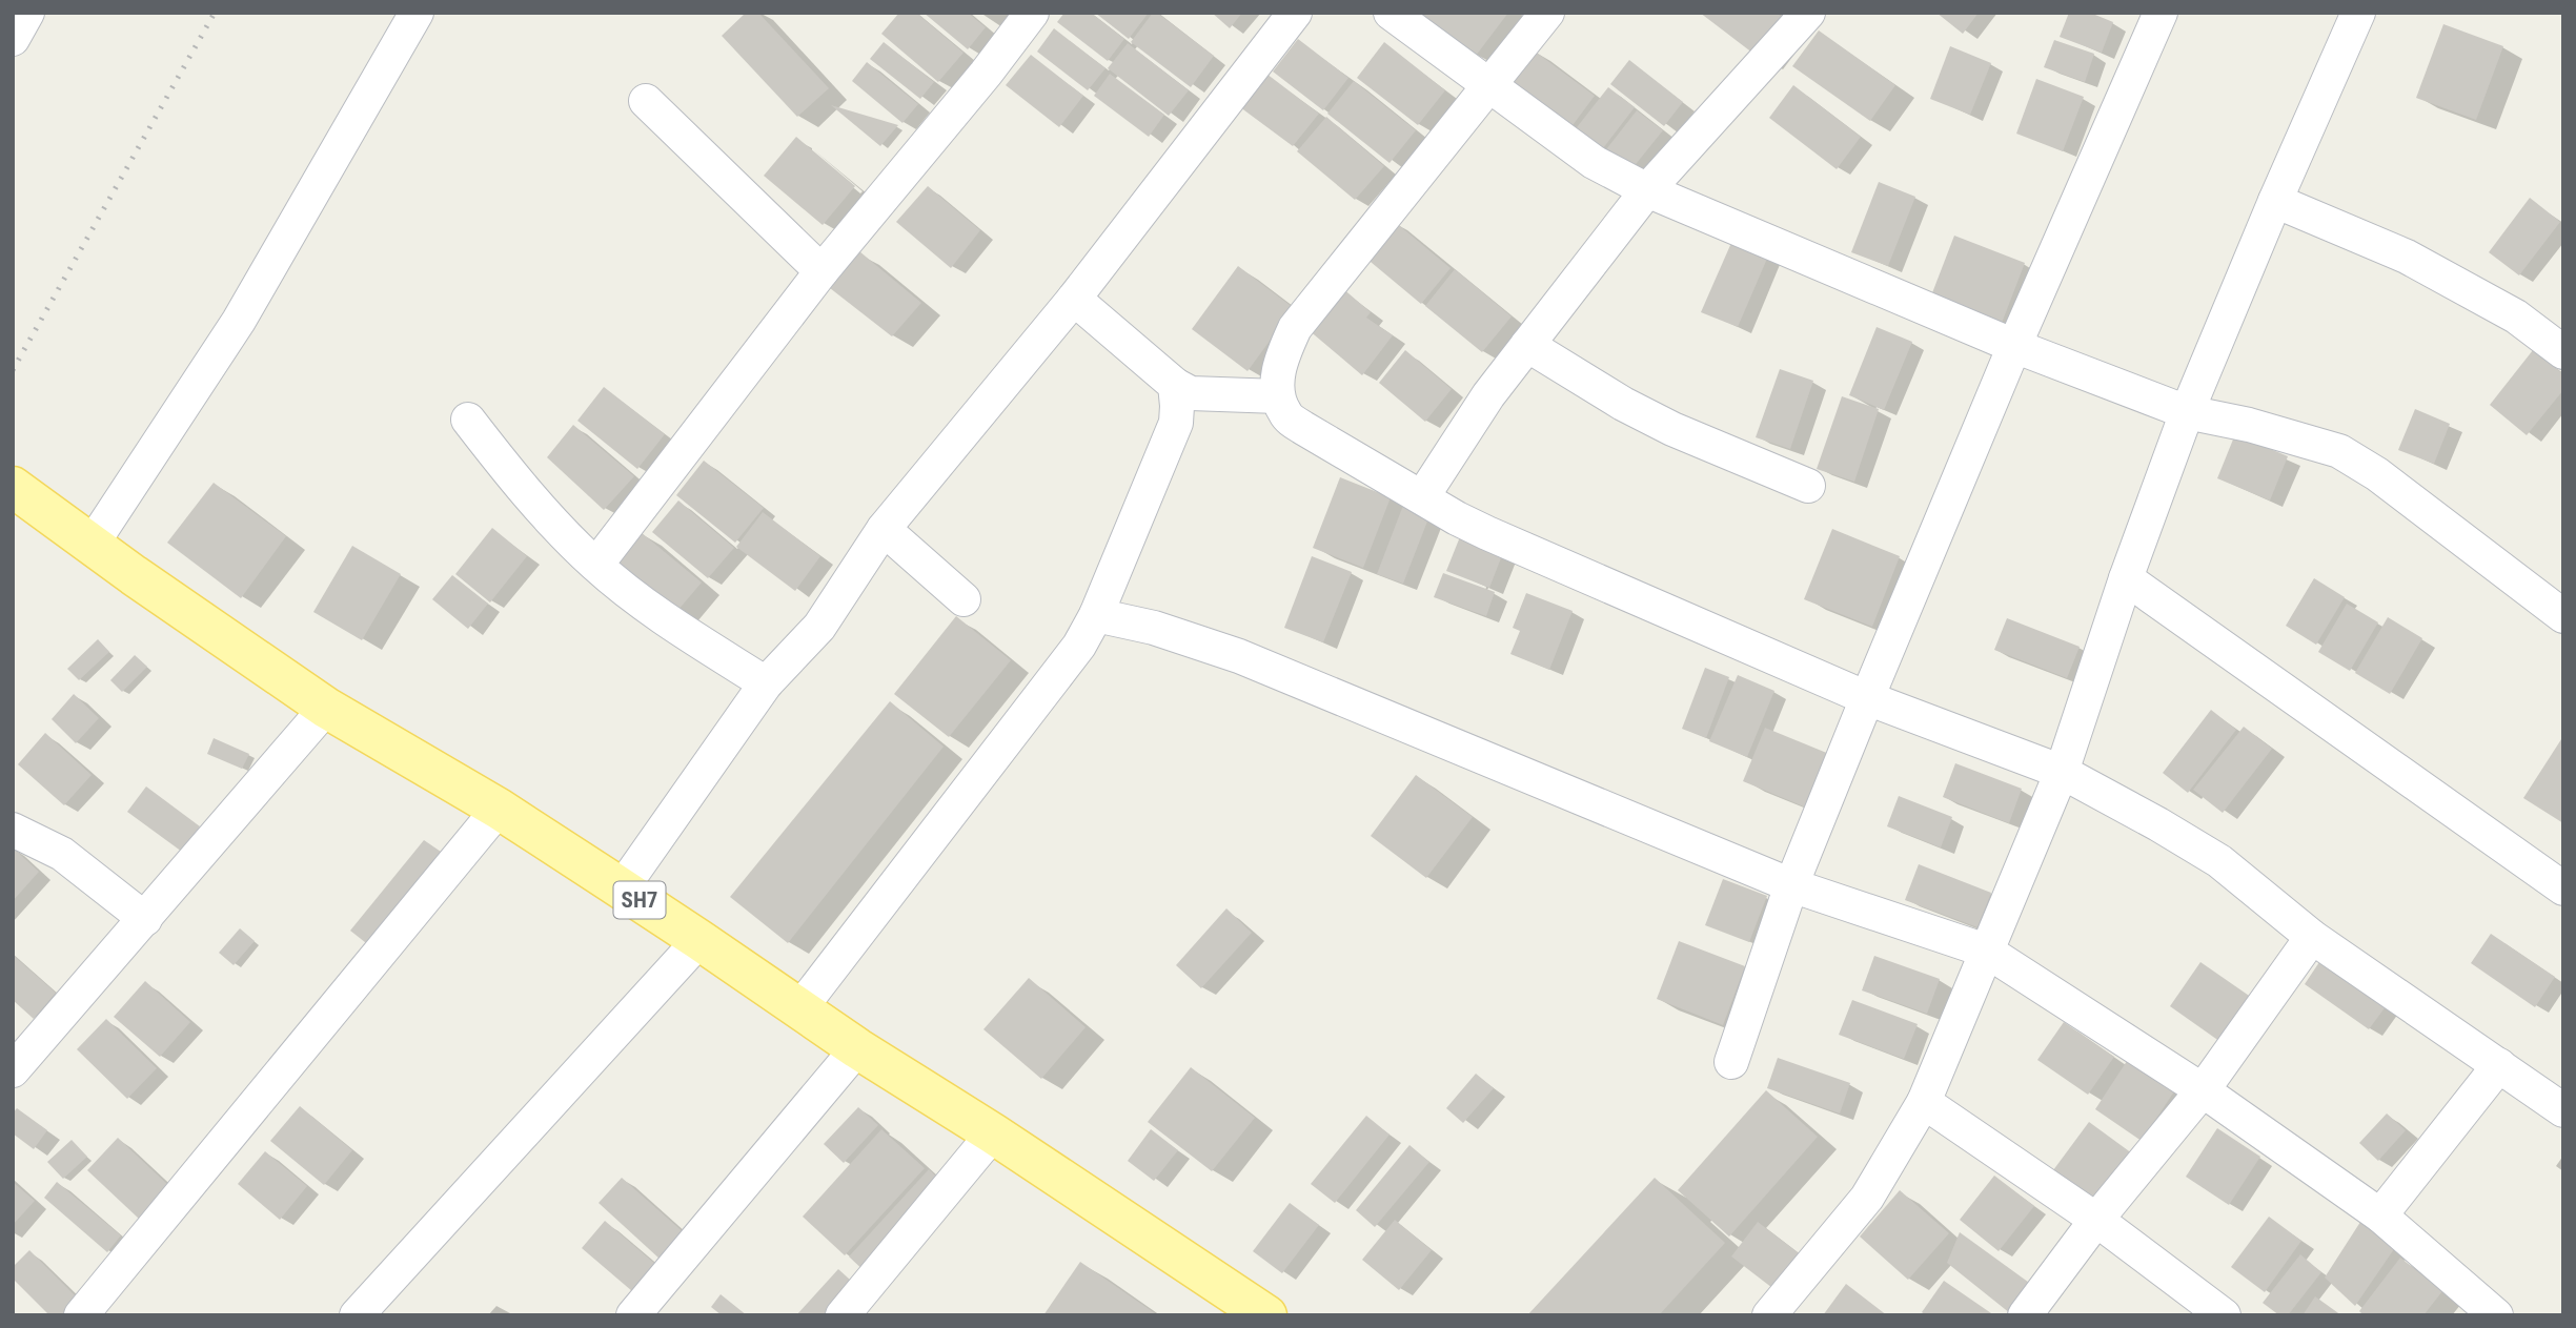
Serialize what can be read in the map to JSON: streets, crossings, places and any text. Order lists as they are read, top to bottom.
{
  "streets": {
    "main road": ["SH7"]
  }
}
